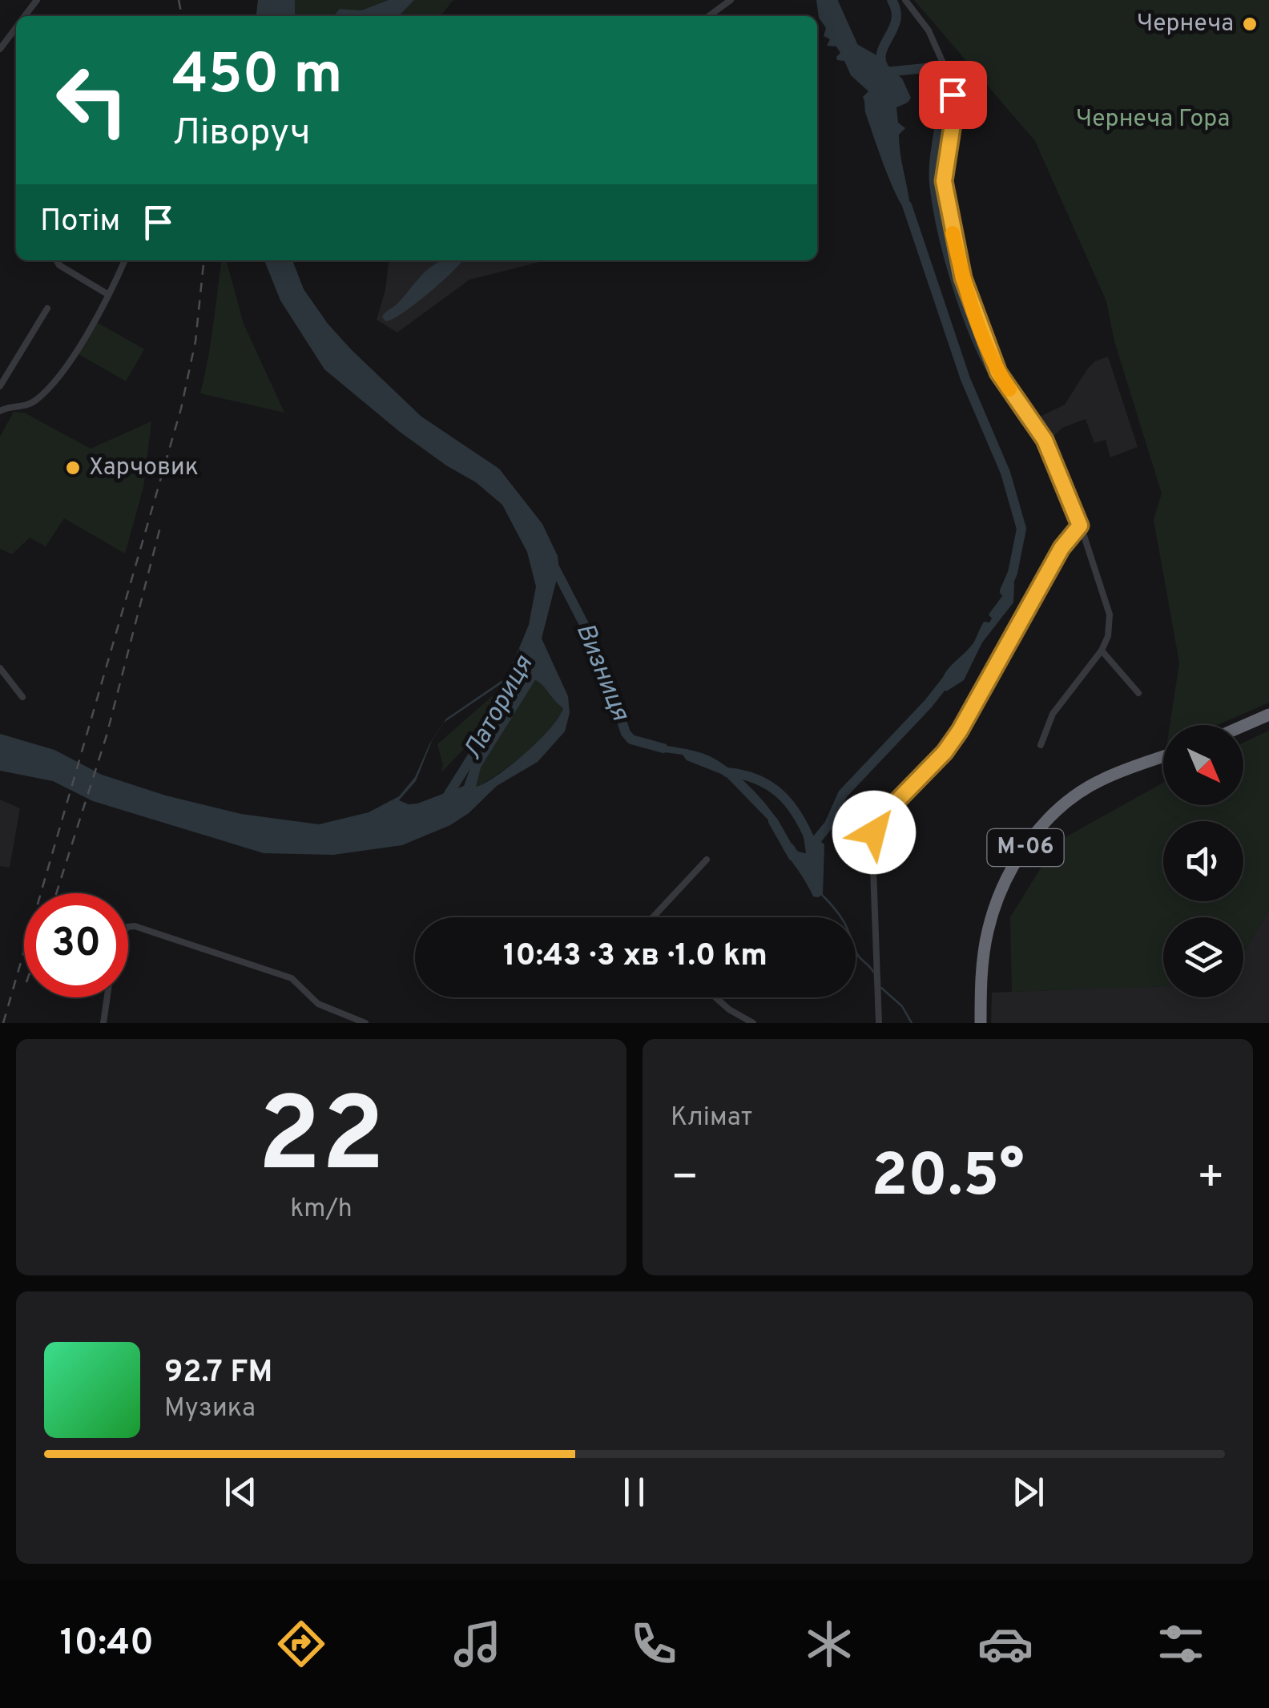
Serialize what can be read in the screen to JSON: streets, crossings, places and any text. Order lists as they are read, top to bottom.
{
  "streets": {
    "highway": ["М-06"]
  },
  "water": ["Визниця", "Латориця"],
  "parks": ["Чернеча Гора"],
  "places": ["Чернеча", "Харчовик"],
  "north": "bottom right",
  "page": {
    "turn": ["450 m", "Ліворуч"],
    "then": "Потім",
    "limit": "30",
    "trip": "10:43 · 3 хв · 1.0 km",
    "tile": [
      ["22", "km/h"],
      "Клімат"
    ],
    "heat": ["−", "20.5°", "+"],
    "song": ["92.7 FM", "Музика"],
    "tabs": "10:40"
  }
}
